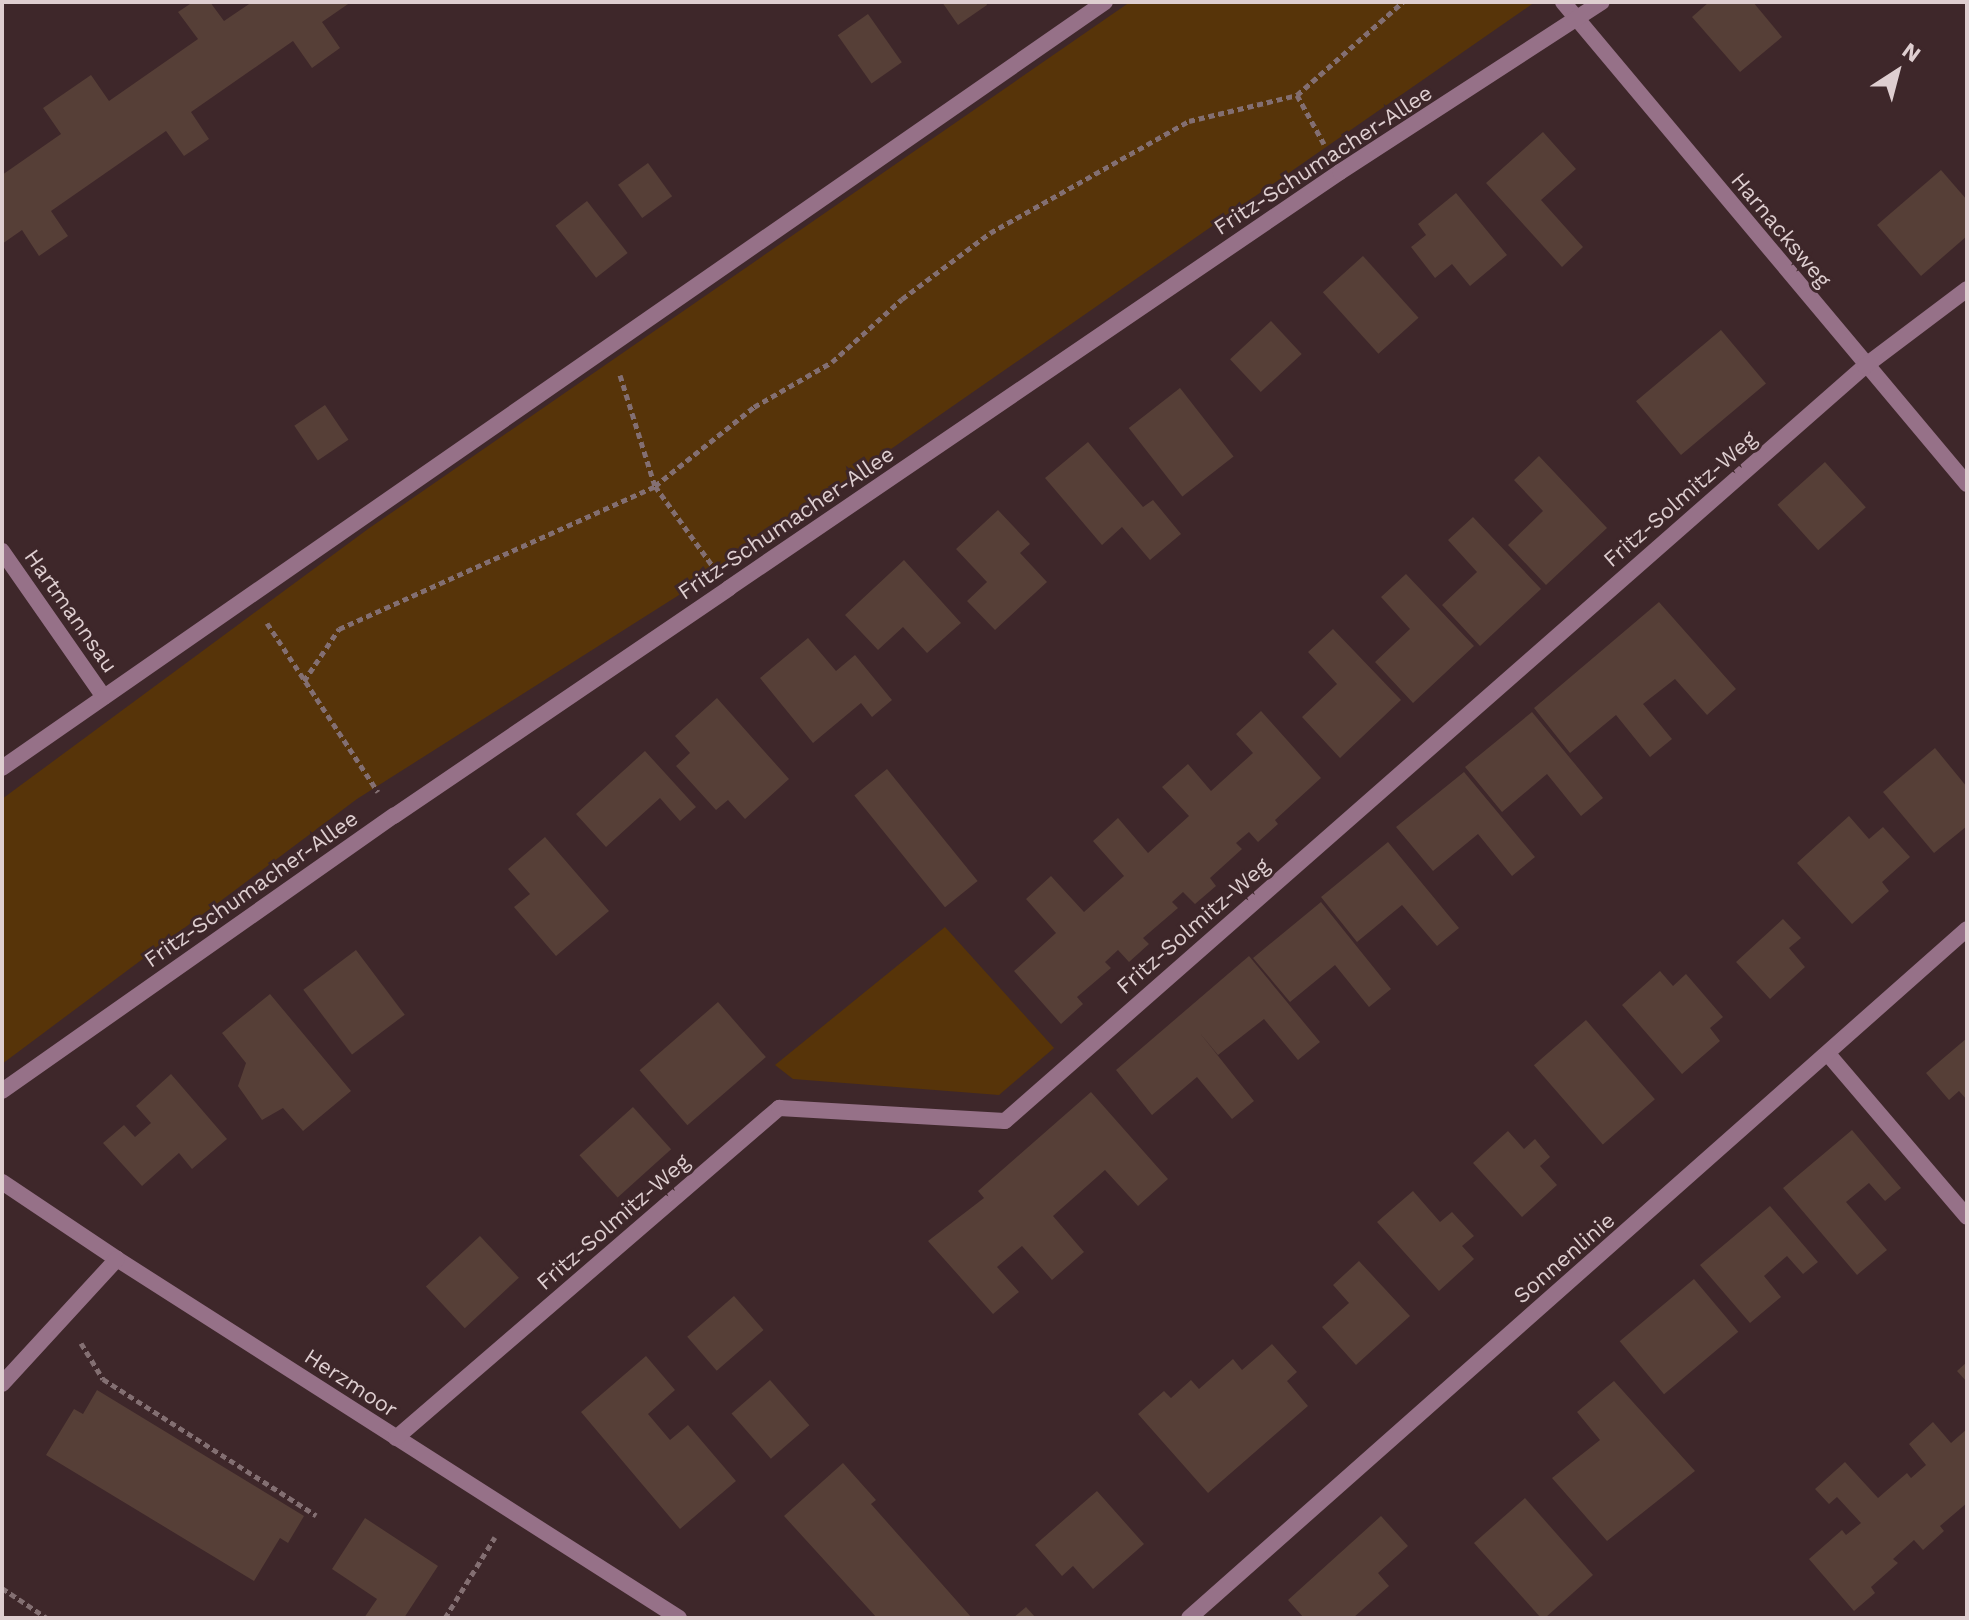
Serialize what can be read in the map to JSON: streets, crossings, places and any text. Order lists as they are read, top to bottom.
{
  "streets": {
    "street": [
      "Fritz-Schumacher-Allee",
      "Harnacksweg",
      "Fritz-Solmitz-Weg",
      "Hartmannsau",
      "Sonnenlinie",
      "Herzmoor"
    ]
  },
  "crossings": [
    ["Fritz-Schumacher-Allee", "Harnacksweg"],
    ["Harnacksweg", "Fritz-Solmitz-Weg"],
    ["Fritz-Solmitz-Weg", "Herzmoor"]
  ],
  "north": "top right"
}
